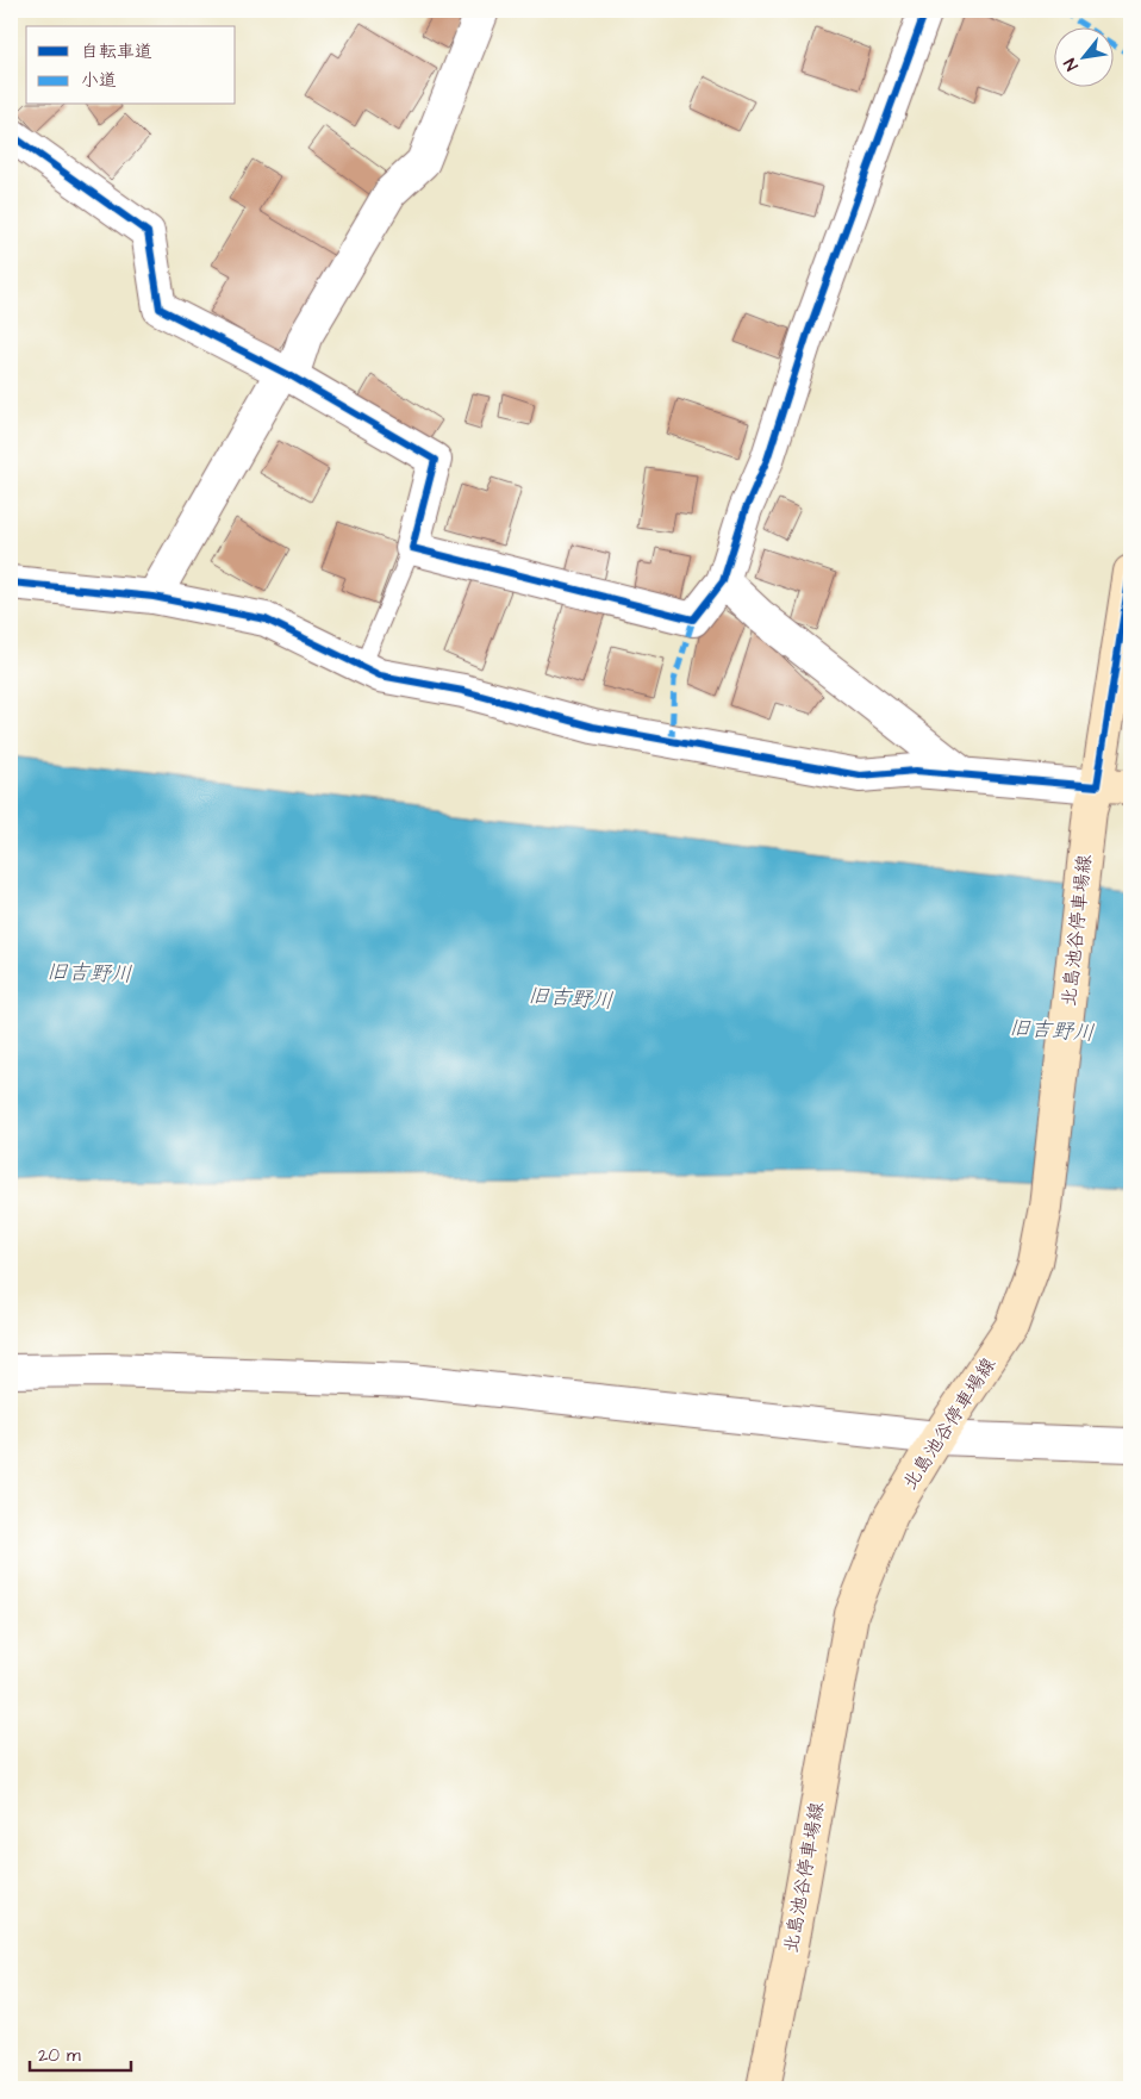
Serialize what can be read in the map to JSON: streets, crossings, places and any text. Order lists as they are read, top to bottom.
{
  "streets": {
    "main road": ["北島池谷停車場線"]
  },
  "water": ["旧吉野川"],
  "legend": ["自転車道", "小道"],
  "scale_bar": "20 m",
  "north": "bottom left"
}
